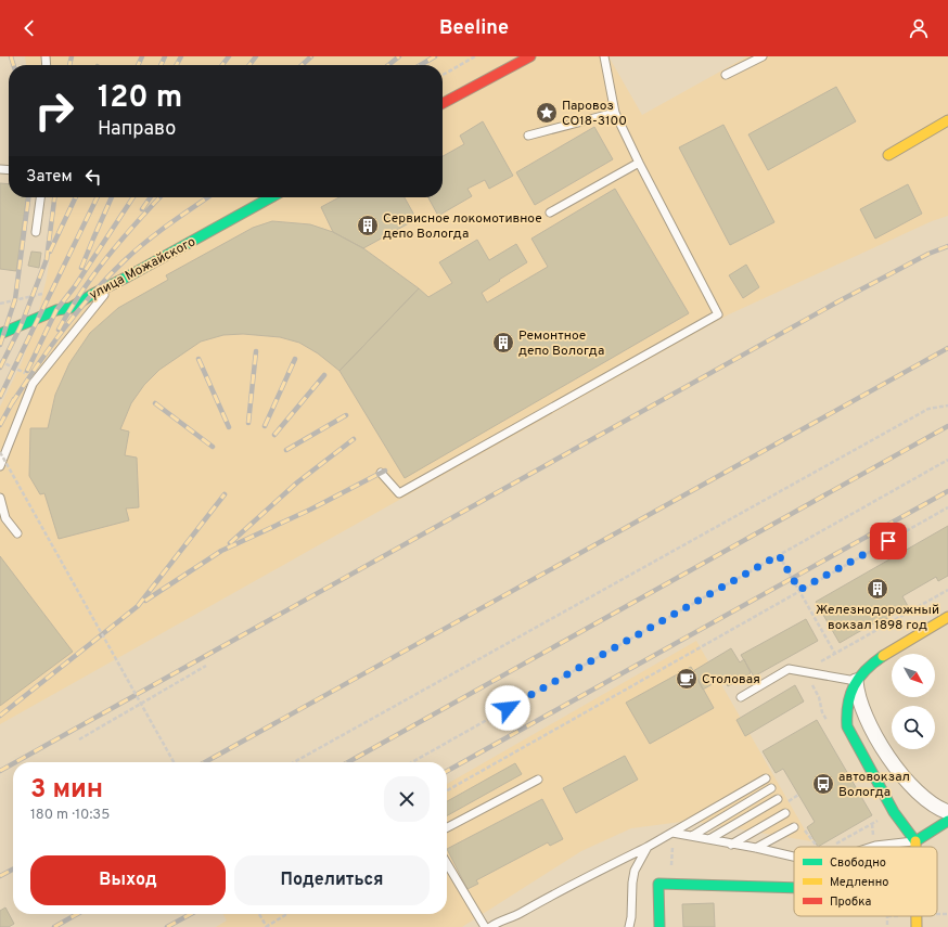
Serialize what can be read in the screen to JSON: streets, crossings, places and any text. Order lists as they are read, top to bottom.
{
  "streets": {
    "street": ["улица Можайского"]
  },
  "places": {
    "place": ["Паровоз СО18-3100"],
    "building": ["Сервисное локомотивное депо Вологда", "Ремонтное депо Вологда", "Железнодорожный вокзал 1898 год"],
    "cafe": ["Столовая"],
    "bus stop": ["автовокзал Вологда"]
  },
  "legend": ["Свободно", "Медленно", "Пробка"],
  "north": "bottom right",
  "page": {
    "header": "Beeline",
    "turn": ["120 m", "Направо"],
    "then": "Затем",
    "heading": ["3 мин", "180 m · 10:35"],
    "buttons": ["Выход", "Поделиться"]
  }
}
